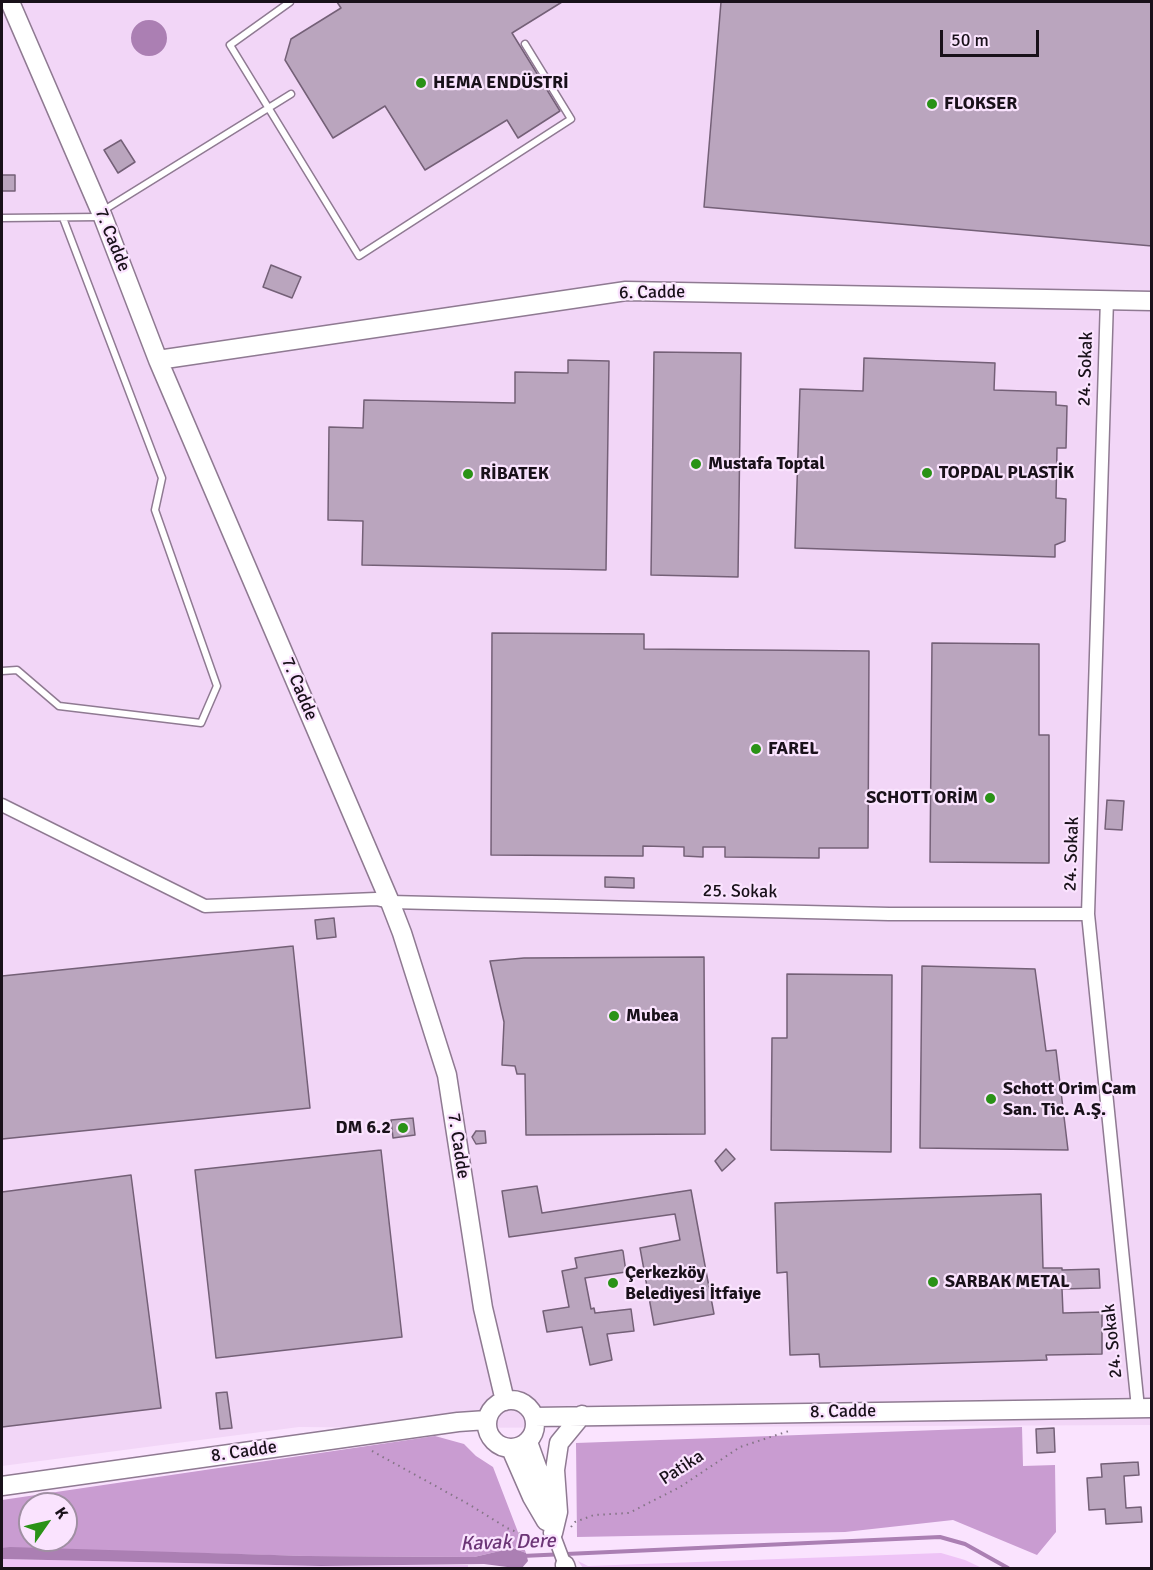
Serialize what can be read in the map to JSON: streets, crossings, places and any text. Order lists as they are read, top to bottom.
{
  "streets": {
    "street": [
      "7. Cadde",
      "6. Cadde",
      "24. Sokak",
      "25. Sokak",
      "8. Cadde"
    ],
    "path": ["Patika"]
  },
  "crossings": [
    ["7. Cadde", "6. Cadde"],
    ["7. Cadde", "25. Sokak"],
    ["7. Cadde", "8. Cadde"],
    ["6. Cadde", "24. Sokak"],
    ["24. Sokak", "25. Sokak"],
    ["24. Sokak", "8. Cadde"]
  ],
  "water": ["Kavak Dere"],
  "places": [
    "HEMA ENDÜSTRİ",
    "FLOKSER",
    "Mustafa Toptal",
    "TOPDAL PLASTİK",
    "RİBATEK",
    "FAREL",
    "SCHOTT ORİM",
    "Mubea",
    "Schott Orim Cam San. Tic. A.Ş.",
    "DM 6.2",
    "SARBAK METAL",
    "Çerkezköy Belediyesi İtfaiye"
  ],
  "scale_bar": "50 m",
  "north": "top right"
}
